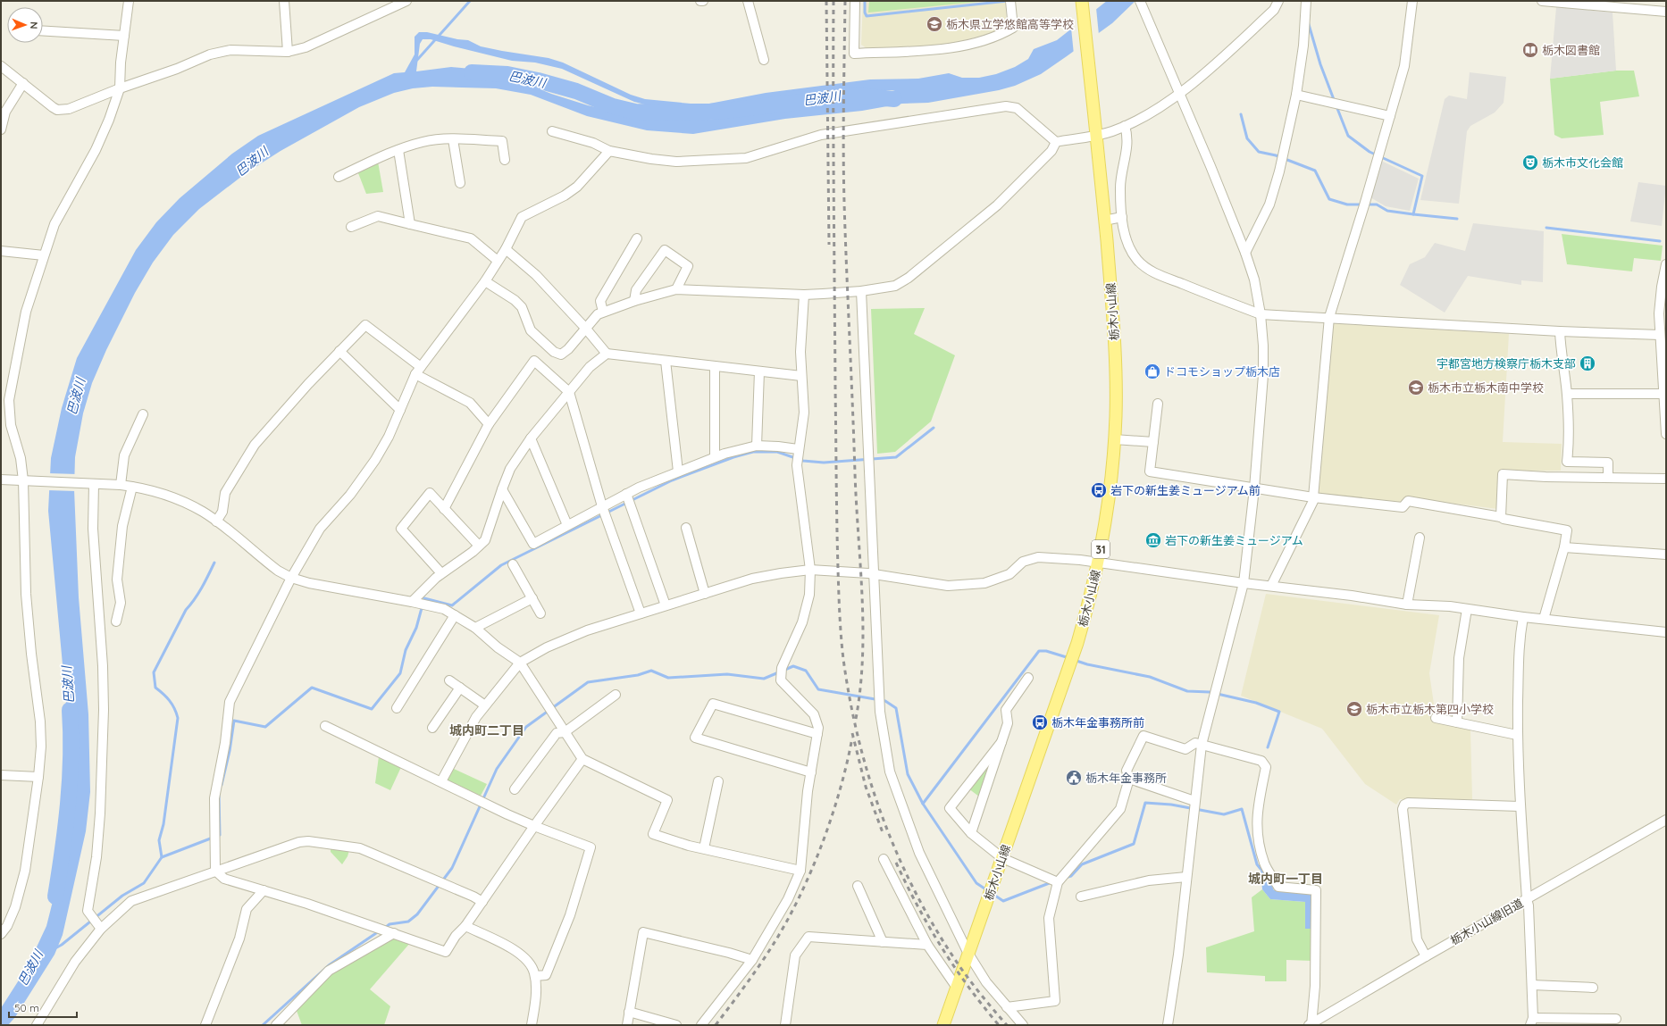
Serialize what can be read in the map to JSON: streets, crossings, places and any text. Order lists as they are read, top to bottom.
{
  "streets": {
    "main road": ["栃木小山線", "31"],
    "street": ["栃木小山線旧道"]
  },
  "districts": ["城内町二丁目", "城内町一丁目"],
  "water": ["巴波川"],
  "places": {
    "school or university": ["栃木県立学悠館高等学校", "栃木市立栃木南中学校", "栃木市立栃木第四小学校"],
    "library": ["栃木図書館"],
    "theatre": ["栃木市文化会館"],
    "building": ["宇都宮地方検察庁栃木支部"],
    "shop": ["ドコモショップ栃木店"],
    "bus stop": ["岩下の新生姜ミュージアム前", "栃木年金事務所前"],
    "museum": ["岩下の新生姜ミュージアム"],
    "public building": ["栃木年金事務所"]
  },
  "scale_bar": "50 m",
  "north": "right"
}
